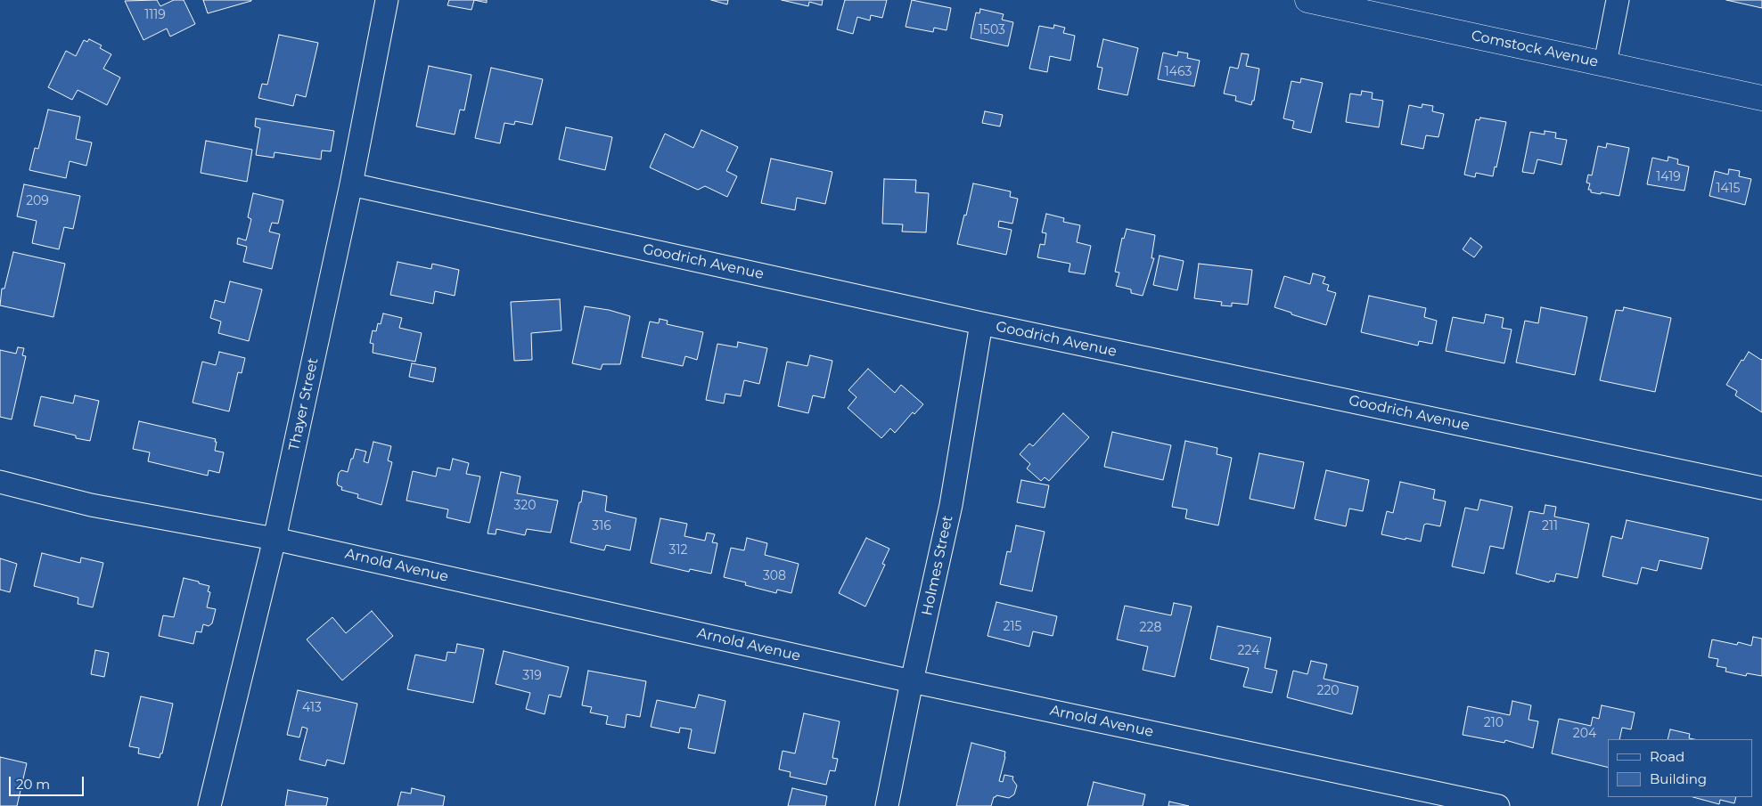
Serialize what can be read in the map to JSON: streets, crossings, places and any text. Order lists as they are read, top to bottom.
{
  "streets": {
    "street": [
      "Comstock Avenue",
      "Goodrich Avenue",
      "Thayer Street",
      "Arnold Avenue",
      "Holmes Street"
    ]
  },
  "crossings": [
    ["Goodrich Avenue", "Thayer Street"],
    ["Goodrich Avenue", "Holmes Street"],
    ["Thayer Street", "Arnold Avenue"],
    ["Arnold Avenue", "Holmes Street"]
  ],
  "house_numbers": [
    "1119",
    "1503",
    "1463",
    "1419",
    "1415",
    "209",
    "320",
    "316",
    "211",
    "312",
    "308",
    "215",
    "228",
    "224",
    "319",
    "220",
    "413",
    "210",
    "204"
  ],
  "legend": ["Road", "Building"],
  "scale_bar": "20 m"
}
